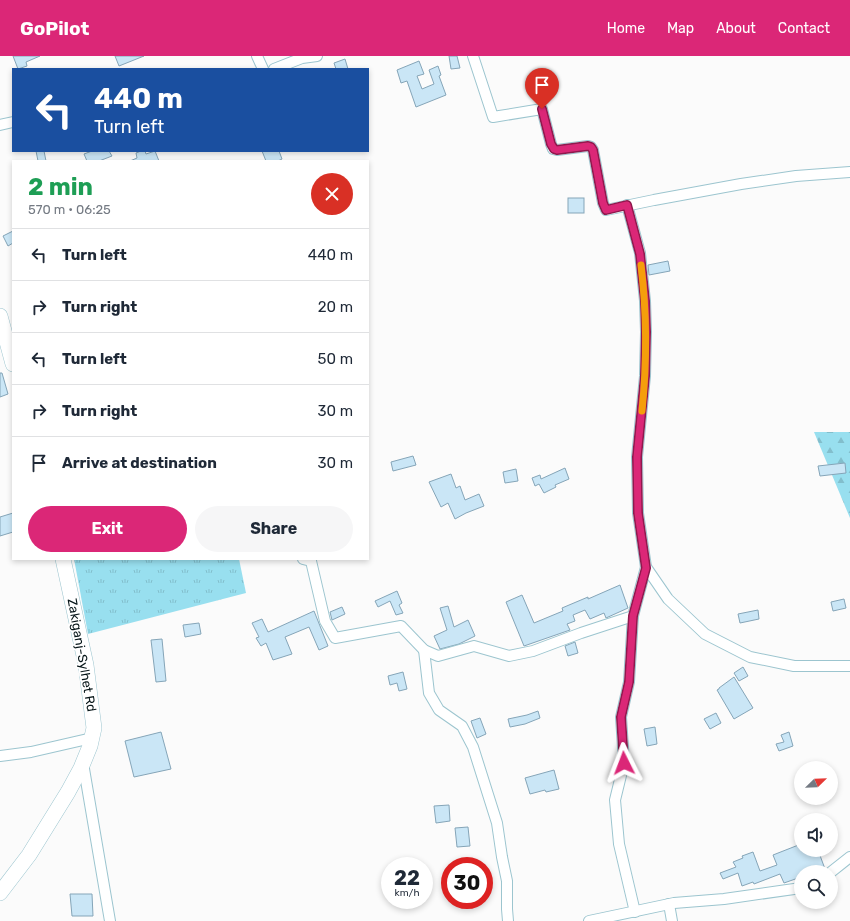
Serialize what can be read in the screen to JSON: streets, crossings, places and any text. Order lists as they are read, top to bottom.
{
  "streets": {
    "main road": ["Zakiganj-Sylhet Rd"]
  },
  "north": "top right",
  "page": {
    "header": "GoPilot",
    "nav": [
      "Home",
      "Map",
      "About",
      "Contact"
    ],
    "turn": ["440 m", "Turn left"],
    "heading": ["2 min", "570 m · 06:25"],
    "list": [
      {
        "name": "Turn left",
        "value": "440 m"
      },
      {
        "name": "Turn right",
        "value": "20 m"
      },
      {
        "name": "Turn left",
        "value": "50 m"
      },
      {
        "name": "Turn right",
        "value": "30 m"
      },
      {
        "name": "Arrive at destination",
        "value": "30 m"
      }
    ],
    "buttons": ["Exit", "Share"],
    "speed": "22 km/h",
    "limit": "30"
  }
}
